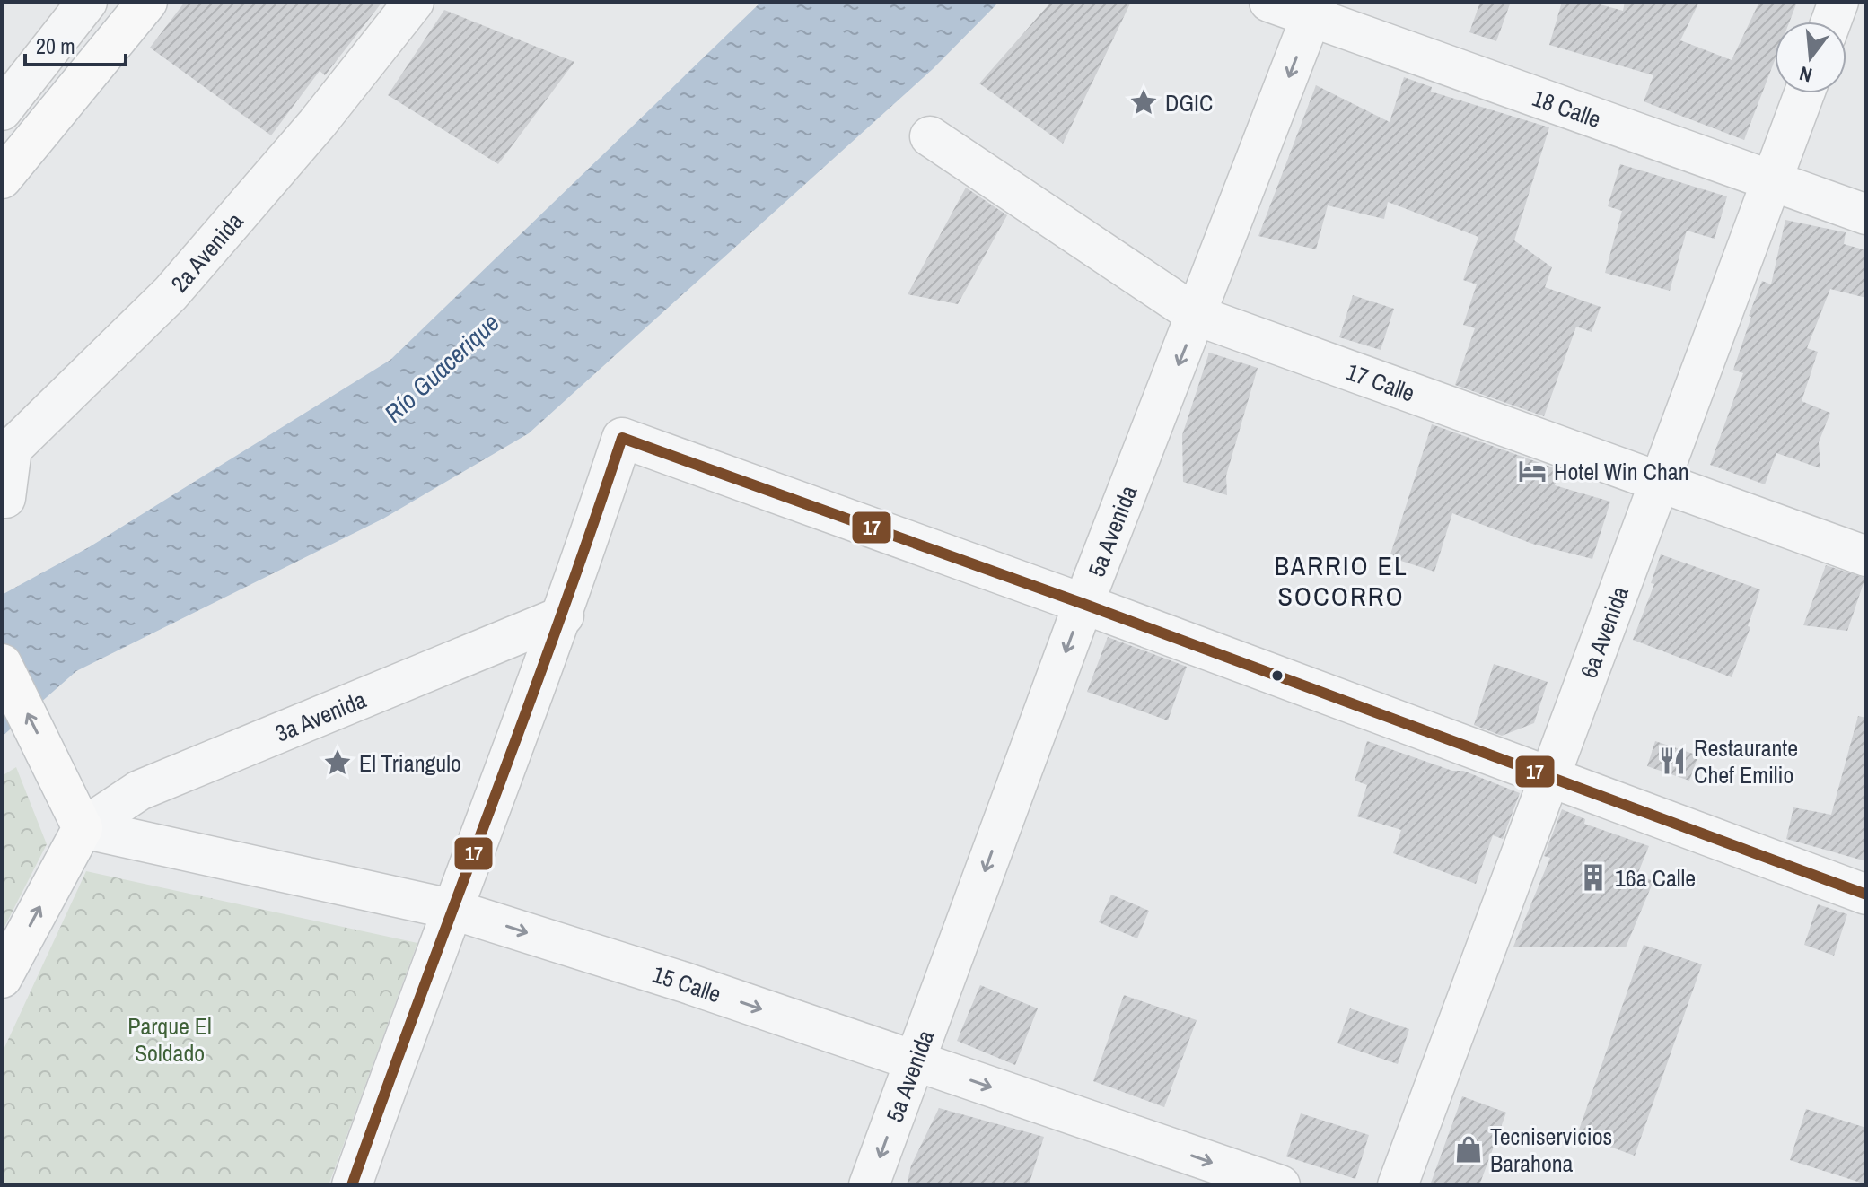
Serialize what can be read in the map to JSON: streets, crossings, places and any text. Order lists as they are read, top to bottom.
{
  "streets": {
    "main road": ["3a Avenida"],
    "street": [
      "18 Calle",
      "2a Avenida",
      "17 Calle",
      "5a Avenida",
      "6a Avenida",
      "15 Calle"
    ]
  },
  "crossings": [
    ["18 Calle", "5a Avenida"],
    ["18 Calle", "6a Avenida"],
    ["17 Calle", "5a Avenida"],
    ["17 Calle", "6a Avenida"],
    ["5a Avenida", "15 Calle"],
    ["3a Avenida", "15 Calle"]
  ],
  "one_way": ["5a Avenida", "15 Calle"],
  "districts": ["BARRIO EL SOCORRO"],
  "water": ["Río Guacerique"],
  "parks": ["Parque El Soldado"],
  "places": {
    "place": ["DGIC", "El Triangulo"],
    "hotel": ["Hotel Win Chan"],
    "restaurant": ["Restaurante Chef Emilio"],
    "building": ["16a Calle"],
    "shop": ["Tecniservicios Barahona"]
  },
  "lines": ["transit line 17"],
  "scale_bar": "20 m",
  "north": "bottom"
}
